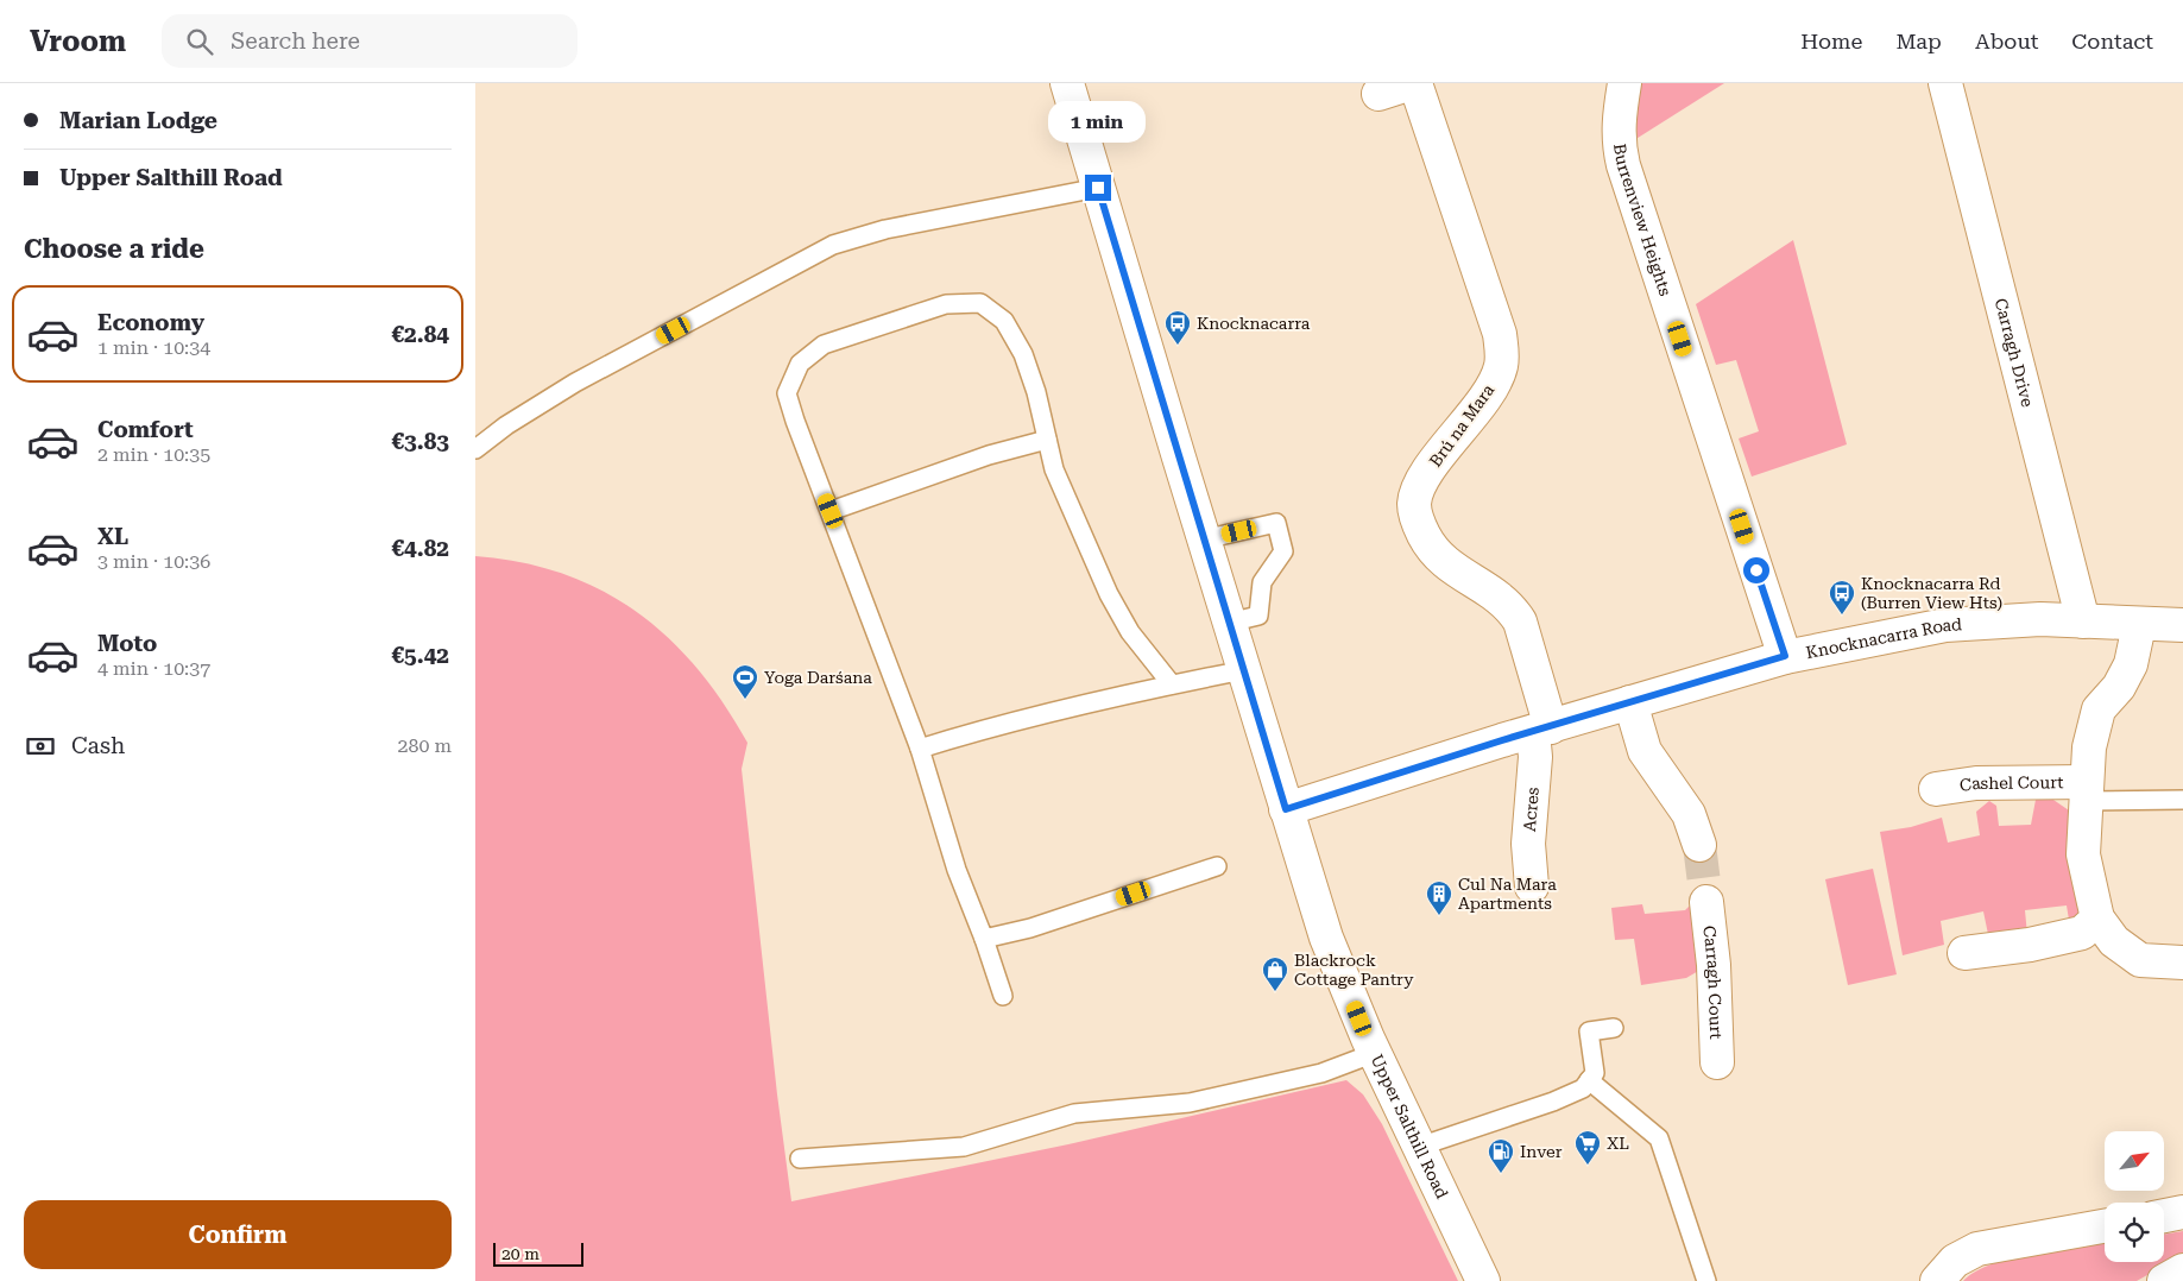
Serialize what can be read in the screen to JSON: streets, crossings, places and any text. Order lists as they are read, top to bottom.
{
  "streets": {
    "street": [
      "Burrenview Heights",
      "Carragh Drive",
      "Brú na Mara",
      "Knocknacarra Road",
      "Cashel Court",
      "Acres",
      "Carragh Court",
      "Upper Salthill Road"
    ]
  },
  "crossings": [
    ["Burrenview Heights", "Knocknacarra Road"],
    ["Carragh Drive", "Knocknacarra Road"],
    ["Brú na Mara", "Knocknacarra Road"],
    ["Brú na Mara", "Acres"],
    ["Knocknacarra Road", "Cashel Court"],
    ["Knocknacarra Road", "Acres"],
    ["Knocknacarra Road", "Upper Salthill Road"]
  ],
  "places": {
    "bus stop": ["Knocknacarra", "Knocknacarra Rd (Burren View Hts)"],
    "sports": ["Yoga Darśana"],
    "building": ["Cul Na Mara Apartments"],
    "shop": ["Blackrock Cottage Pantry"],
    "supermarket": ["XL"],
    "fuel station": ["Inver"]
  },
  "scale_bar": "20 m",
  "north": "top right",
  "page": {
    "header": "Vroom",
    "search": "Search here",
    "nav": [
      "Home",
      "Map",
      "About",
      "Contact"
    ],
    "banner": ["Marian Lodge", "Upper Salthill Road"],
    "bubble": "1 min",
    "heading": "Choose a ride",
    "list": [
      {
        "name": "Economy",
        "note": "1 min · 10:34",
        "value": "€2.84"
      },
      {
        "name": "Comfort",
        "note": "2 min · 10:35",
        "value": "€3.83"
      },
      {
        "name": "XL",
        "note": "3 min · 10:36",
        "value": "€4.82"
      },
      {
        "name": "Moto",
        "note": "4 min · 10:37",
        "value": "€5.42"
      }
    ],
    "pay": ["Cash", "280 m"],
    "buttons": "Confirm",
    "scale": "20 m"
  }
}
